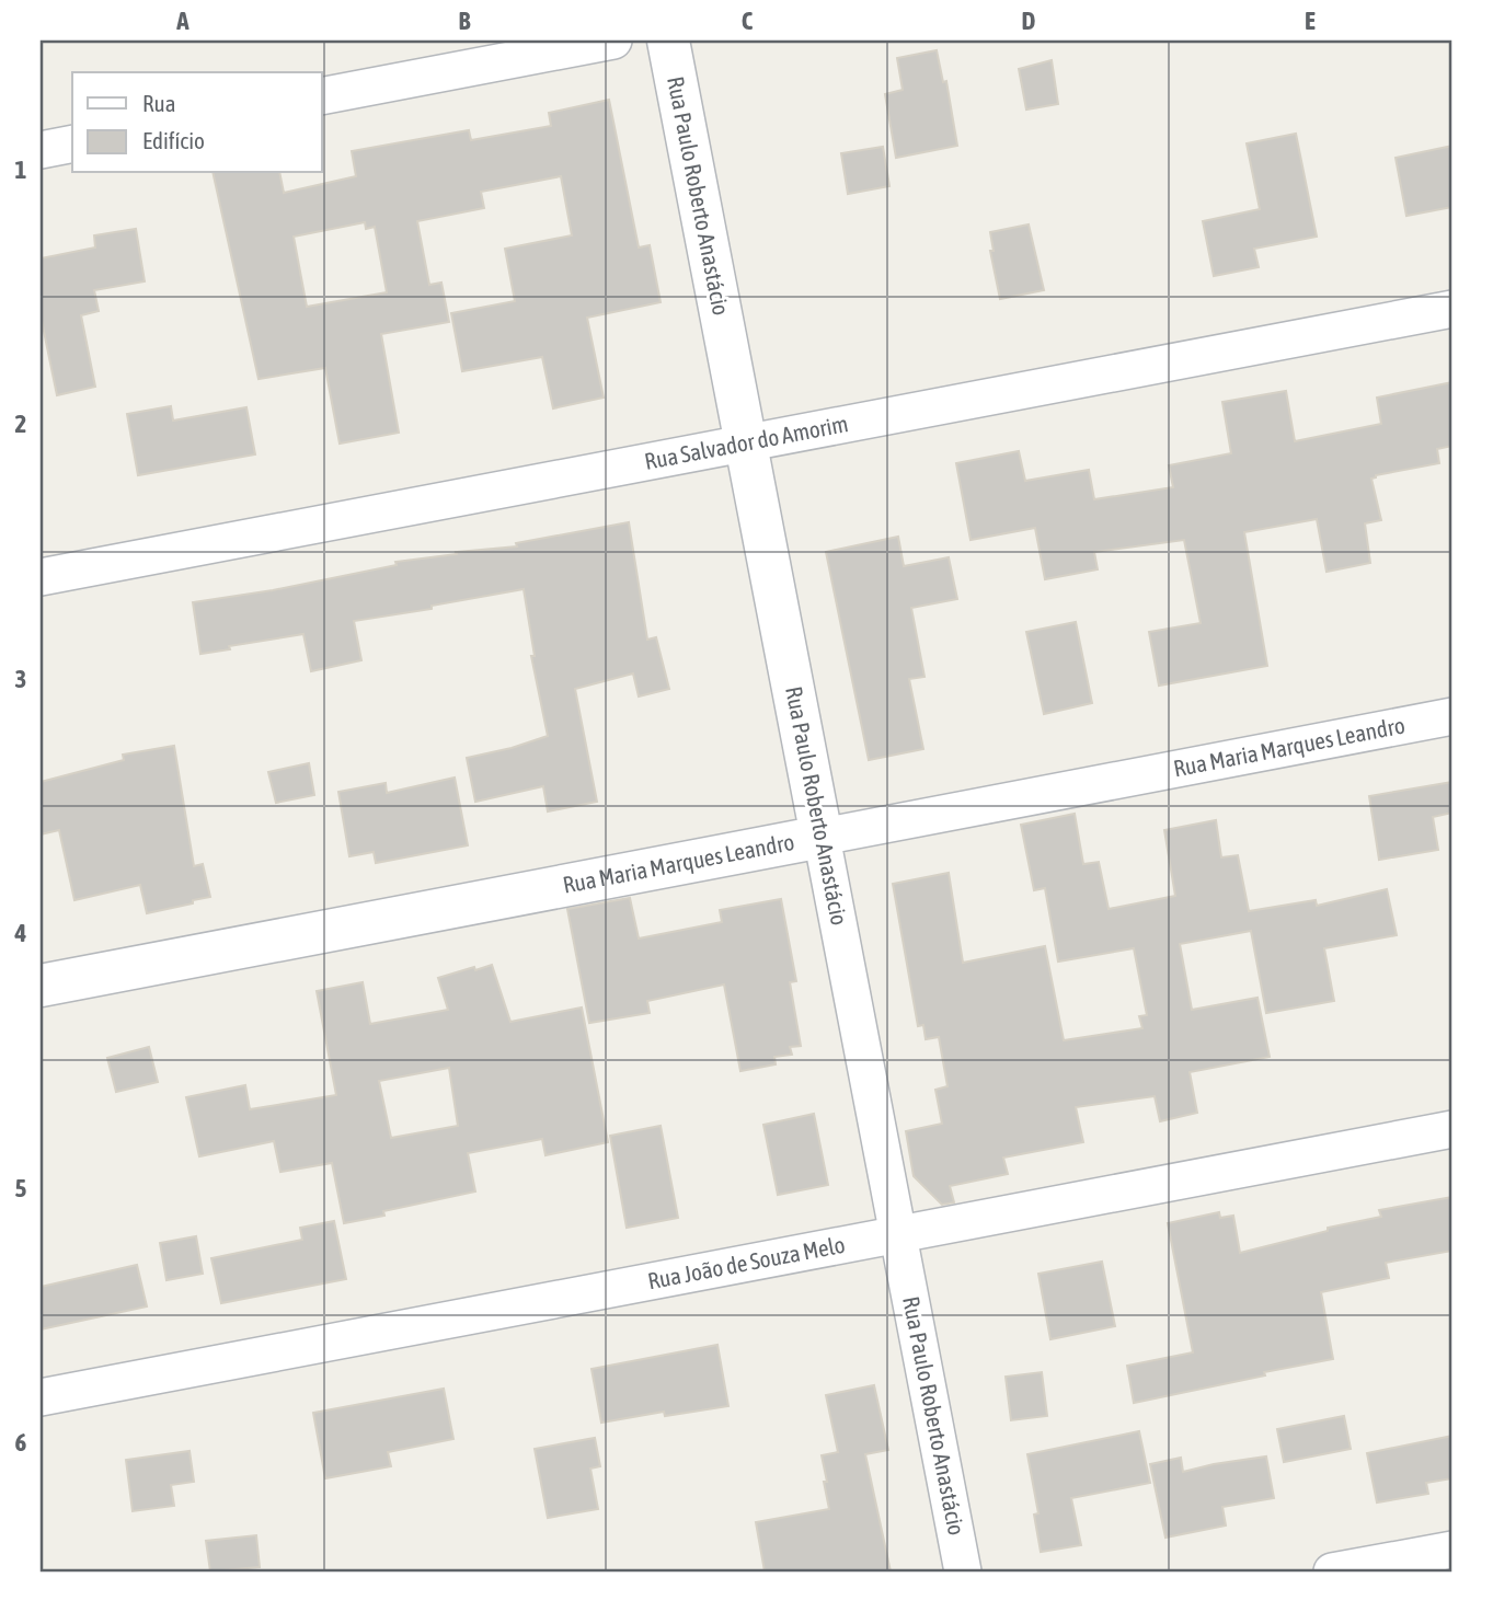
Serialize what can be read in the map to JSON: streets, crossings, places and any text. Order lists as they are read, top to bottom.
{
  "streets": {
    "street": [
      "Rua Paulo Roberto Anastácio",
      "Rua Salvador do Amorim",
      "Rua Maria Marques Leandro",
      "Rua João de Souza Melo"
    ]
  },
  "crossings": [
    ["Rua Paulo Roberto Anastácio", "Rua Salvador do Amorim"],
    ["Rua Paulo Roberto Anastácio", "Rua Maria Marques Leandro"],
    ["Rua Paulo Roberto Anastácio", "Rua João de Souza Melo"]
  ],
  "legend": ["Rua", "Edifício"],
  "grid": {
    "columns": [
      "A",
      "B",
      "C",
      "D",
      "E"
    ],
    "rows": [
      "1",
      "2",
      "3",
      "4",
      "5",
      "6"
    ]
  }
}
